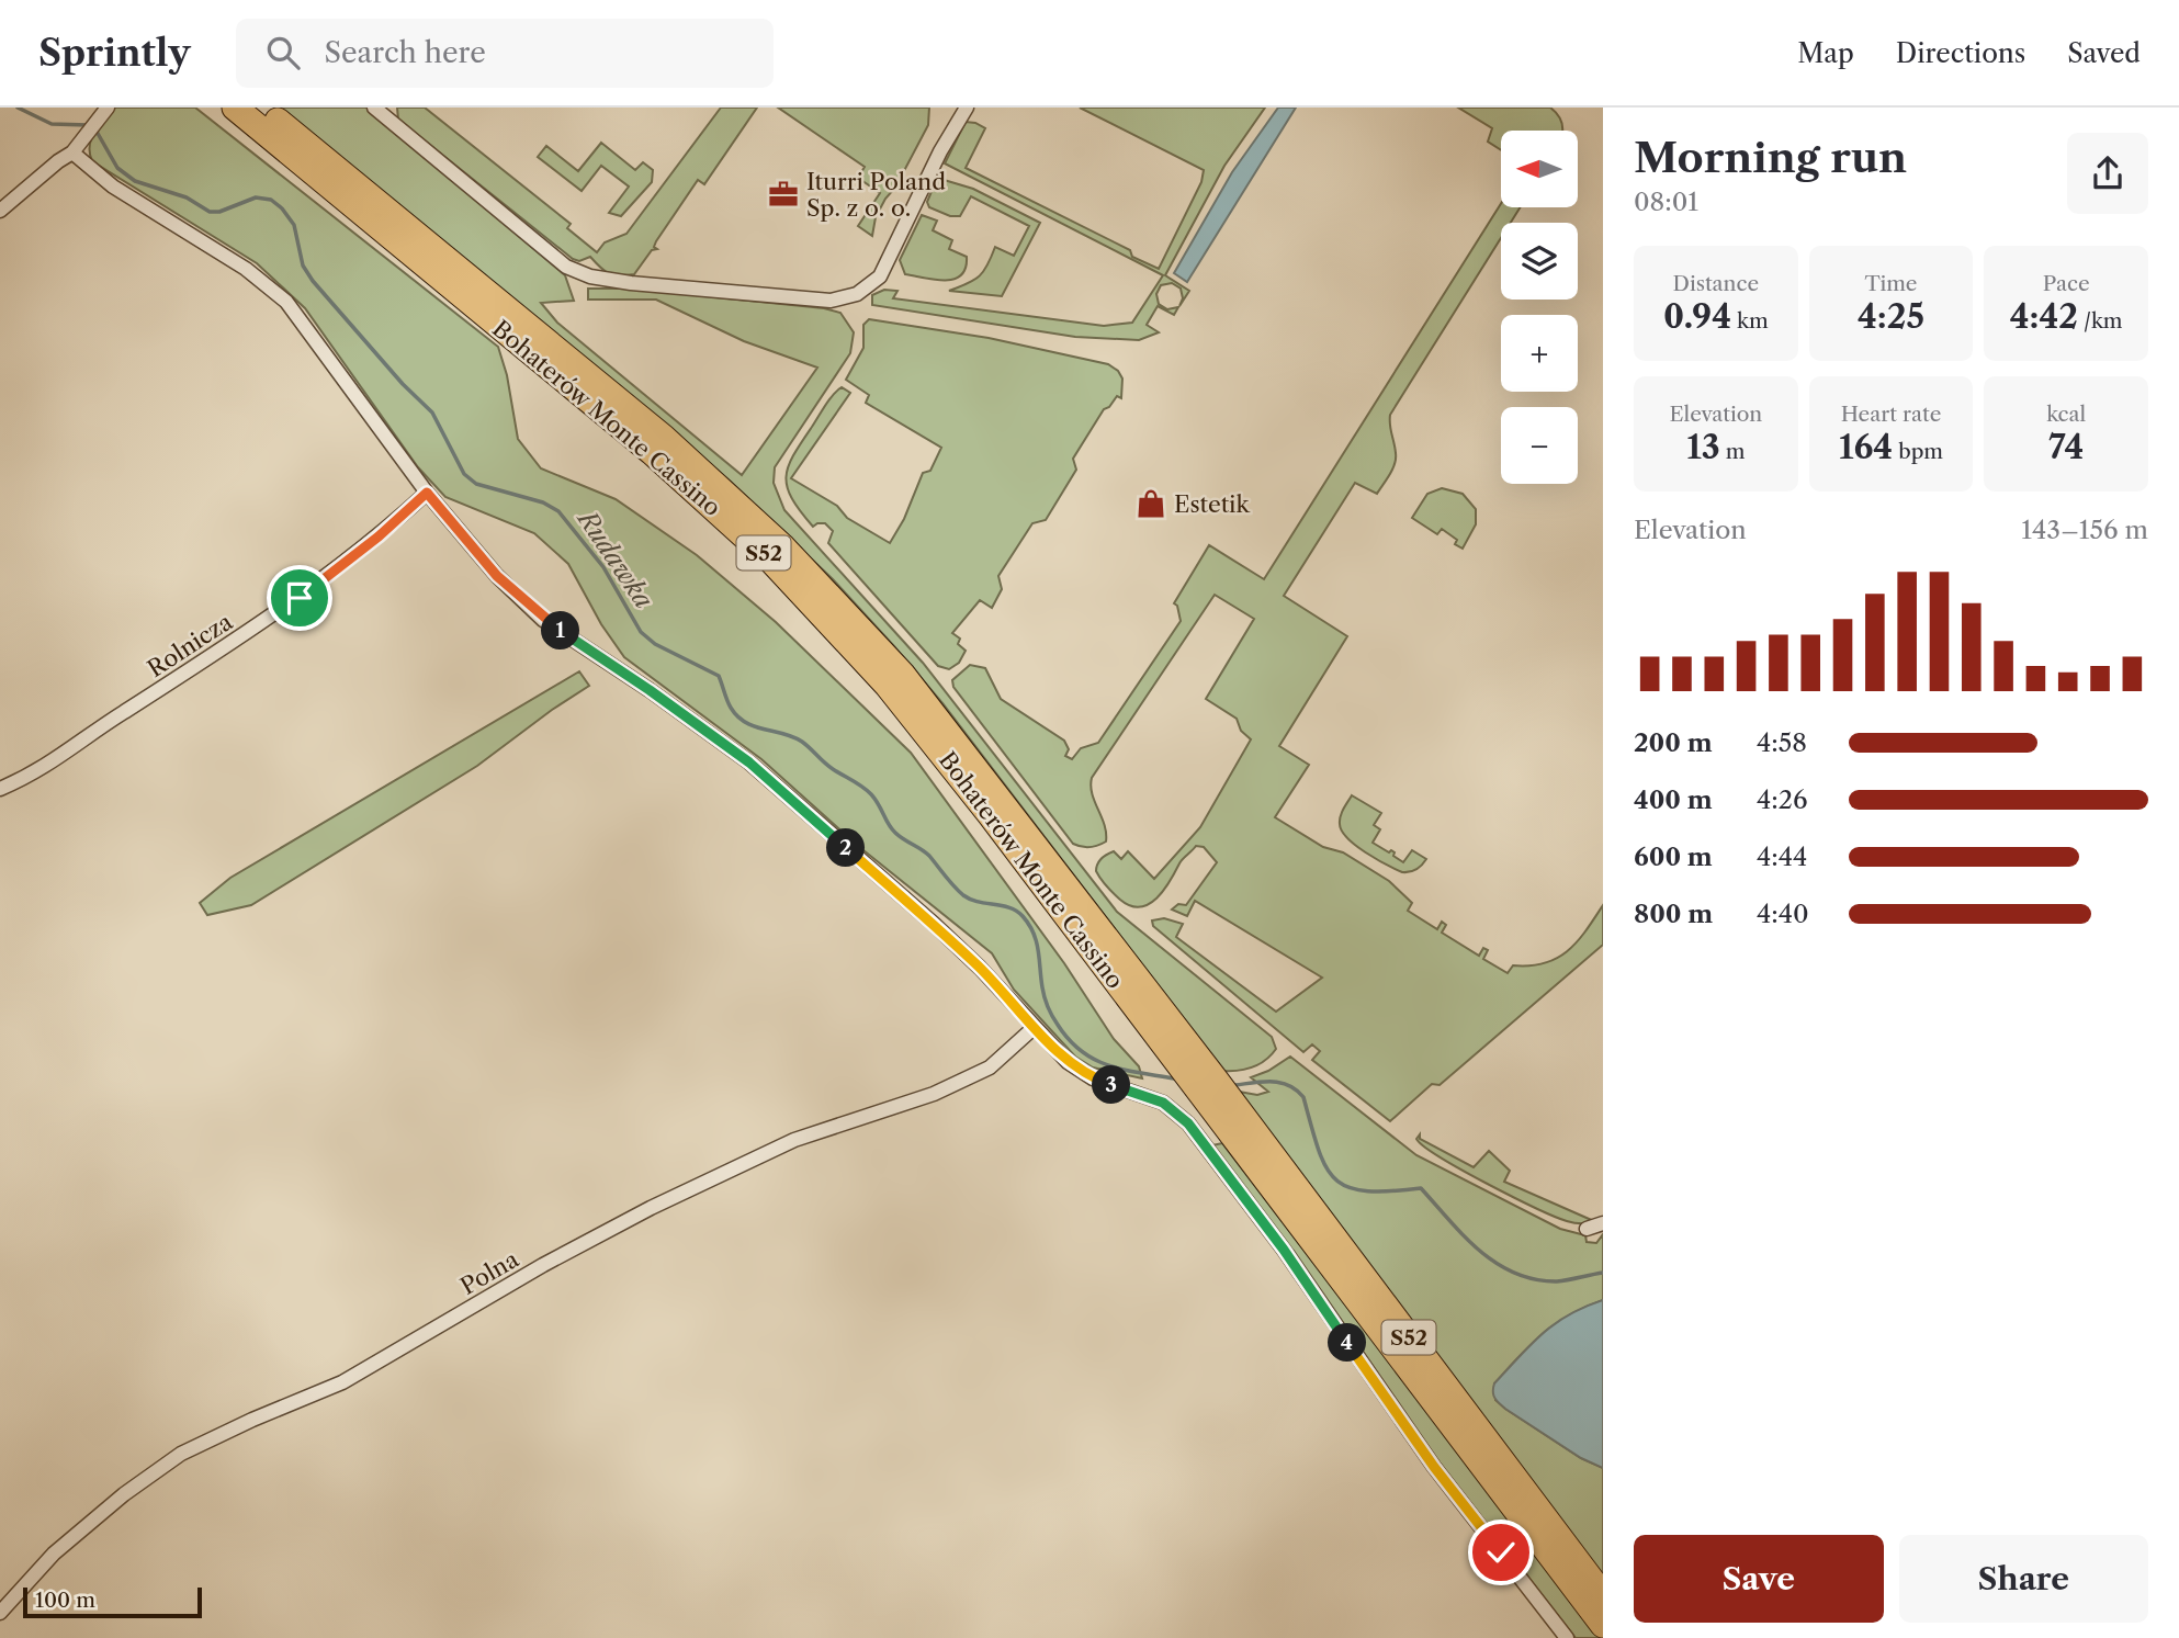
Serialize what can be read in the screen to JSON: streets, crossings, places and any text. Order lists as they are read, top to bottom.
{
  "streets": {
    "highway": ["Bohaterów Monte Cassino", "S52"],
    "street": ["Rolnicza", "Polna"]
  },
  "crossings": [
    ["Bohaterów Monte Cassino", "S52"]
  ],
  "water": ["Rudawka"],
  "places": {
    "office": ["Iturri Poland Sp. z o. o."],
    "shop": ["Estetik"]
  },
  "scale_bar": "100 m",
  "north": "left",
  "page": {
    "header": "Sprintly",
    "search": "Search here",
    "nav": ["Map", "Directions", "Saved"],
    "heading": ["Morning run", "08:01"],
    "map_buttons": ["+", "−"],
    "stats": [
      ["Distance", "0.94 km"],
      ["Time", "4:25"],
      ["Pace", "4:42 /km"],
      ["Elevation", "13 m"],
      ["Heart rate", "164 bpm"],
      ["kcal", "74"]
    ],
    "chart": ["Elevation", "143–156 m"],
    "pins": [
      "1",
      "2",
      "3",
      "4"
    ],
    "list": [
      {
        "name": "200 m",
        "note": "4:58"
      },
      {
        "name": "400 m",
        "note": "4:26"
      },
      {
        "name": "600 m",
        "note": "4:44"
      },
      {
        "name": "800 m",
        "note": "4:40"
      }
    ],
    "buttons": ["Save", "Share"],
    "scale": "100 m"
  }
}
